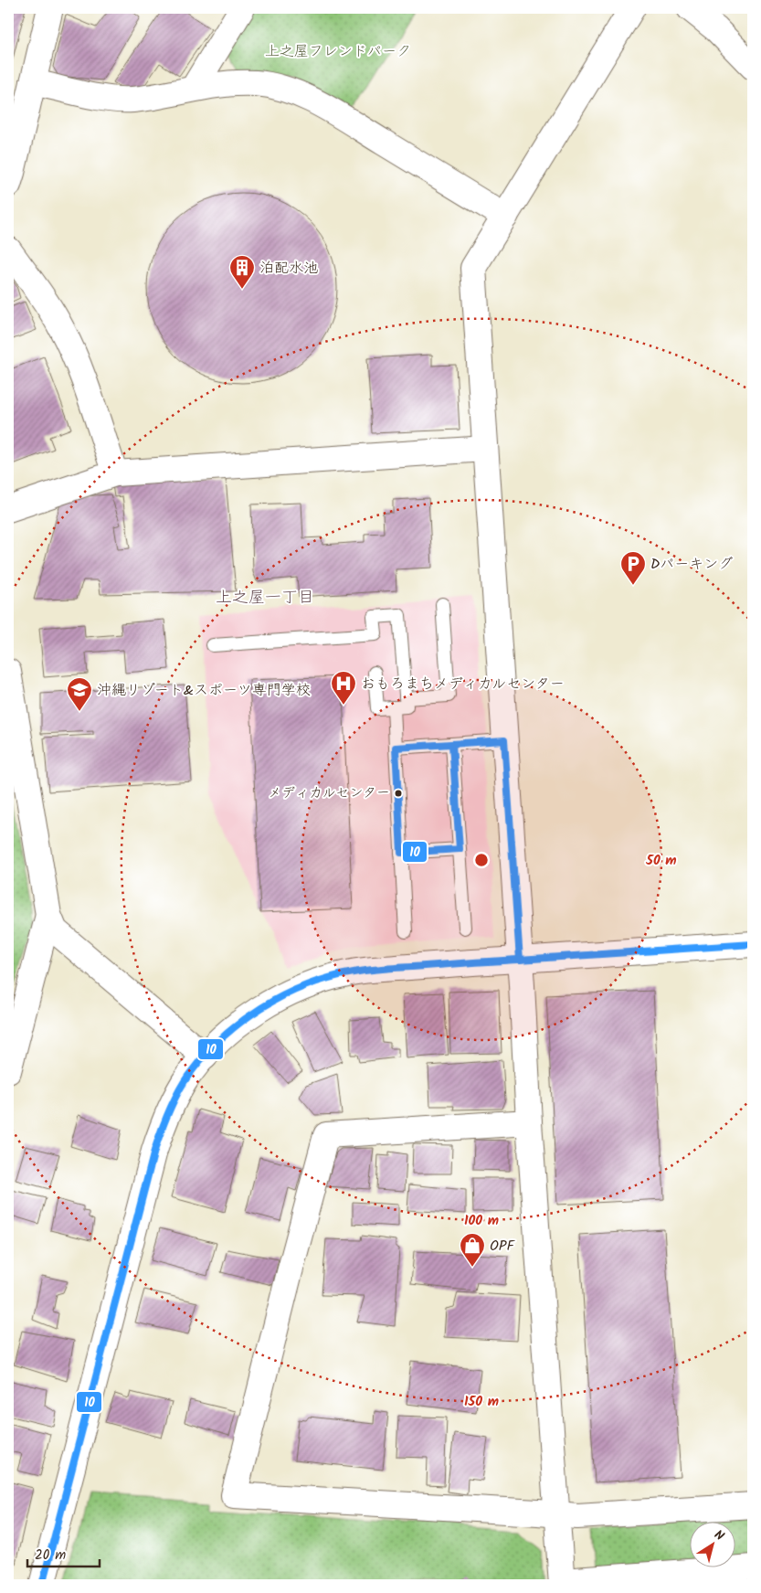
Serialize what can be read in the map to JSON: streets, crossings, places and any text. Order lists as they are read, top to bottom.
{
  "districts": ["上之屋一丁目"],
  "parks": ["上之屋フレンドパーク"],
  "places": {
    "building": ["泊配水池"],
    "parking": ["Dパーキング"],
    "hospital": ["おもろまちメディカルセンター"],
    "school or university": ["沖縄リゾート&スポーツ専門学校"],
    "other": ["メディカルセンター"],
    "shop": ["OPF"]
  },
  "lines": ["transit line 10"],
  "scale_bar": "20 m",
  "north": "top right",
  "rings": ["50 m", "100 m", "150 m"]
}
